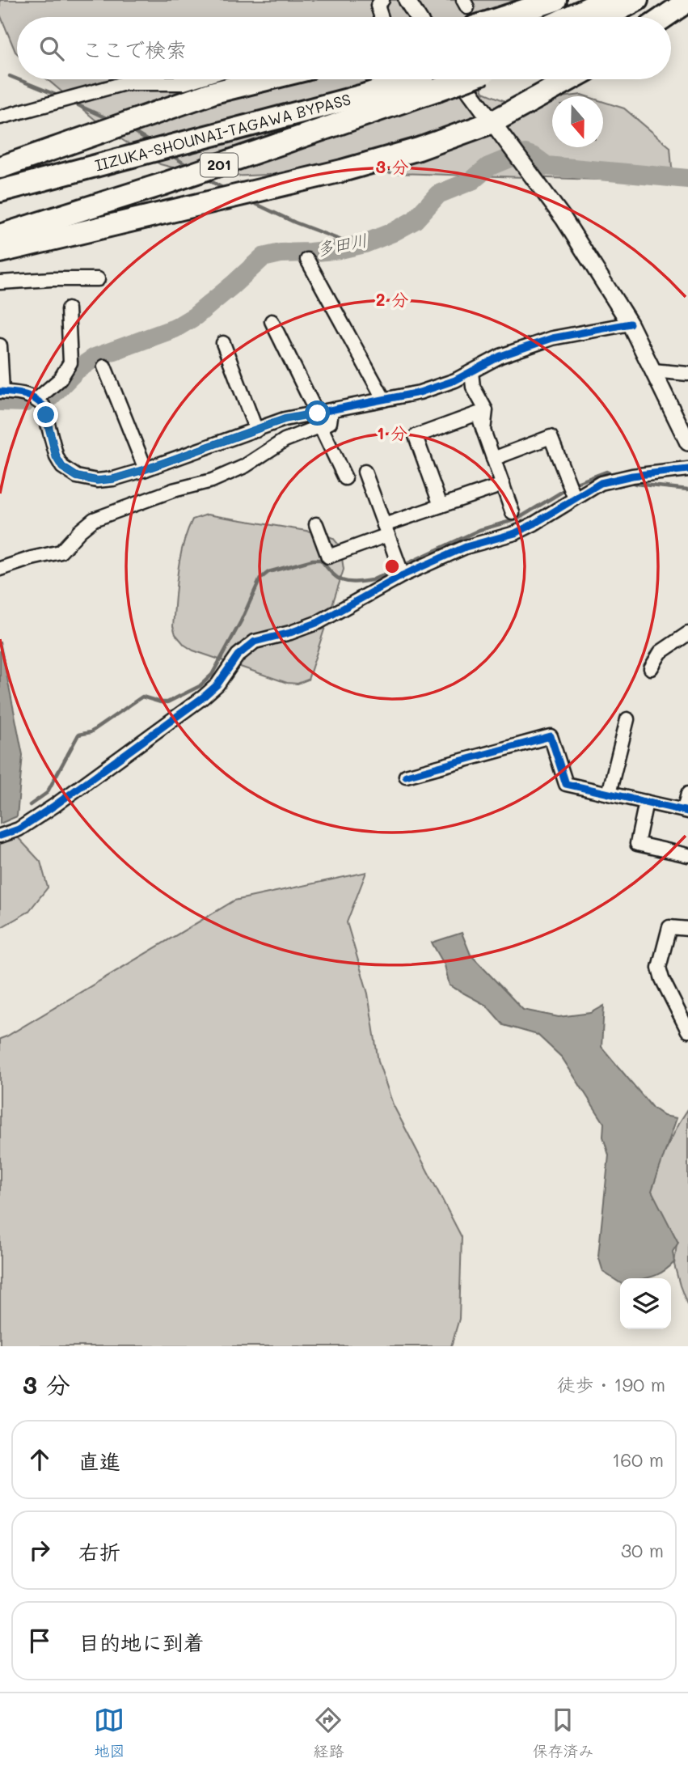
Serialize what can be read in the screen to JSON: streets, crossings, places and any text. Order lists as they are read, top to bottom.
{
  "streets": {
    "highway": ["IIZUKA-SHOUNAI-TAGAWA BYPASS", "201"]
  },
  "water": ["多田川"],
  "north": "bottom",
  "page": {
    "search": "ここで検索",
    "heading": ["3 分", "徒歩 · 190 m"],
    "list": [
      ["直進", "160 m"],
      ["右折", "30 m"],
      "目的地に到着"
    ],
    "nav": ["地図", "経路", "保存済み"]
  },
  "rings": ["3 分", "2 分", "1 分"]
}
